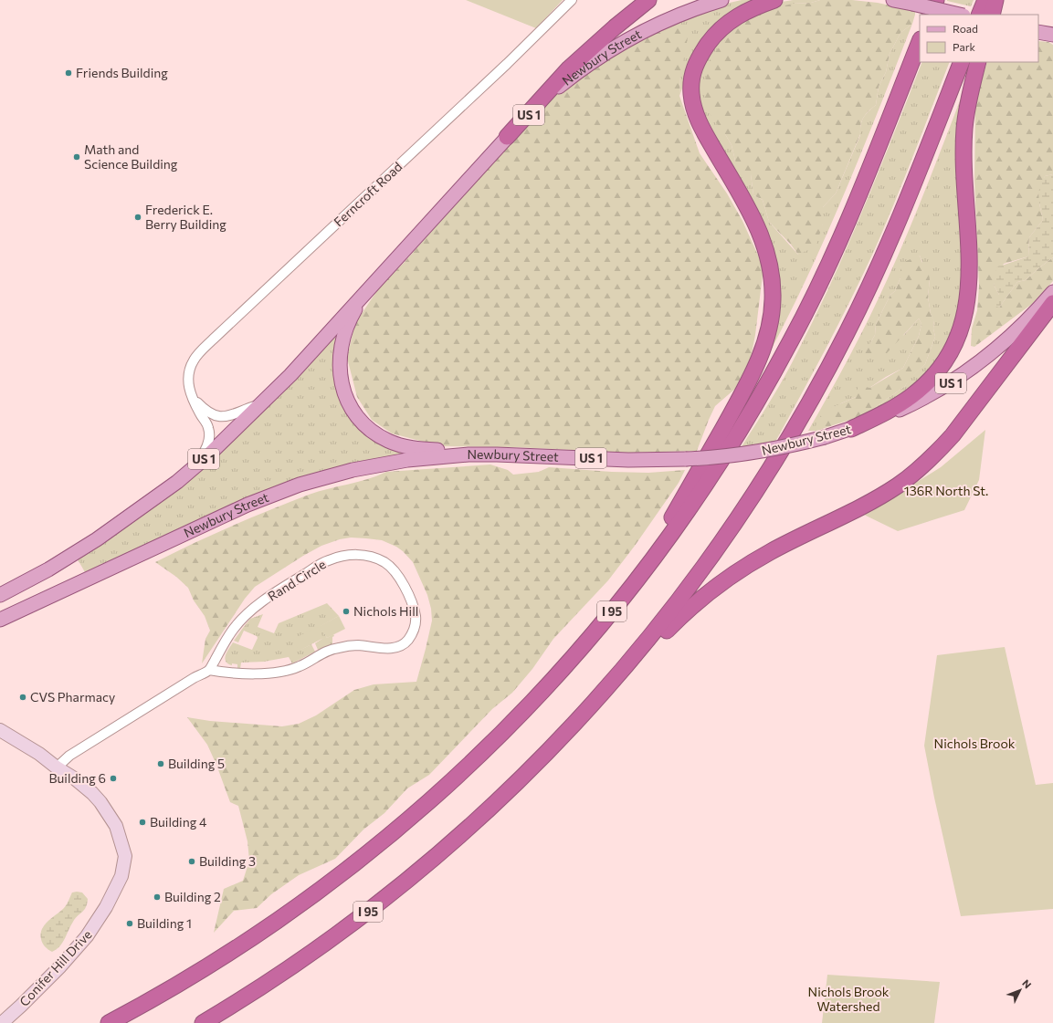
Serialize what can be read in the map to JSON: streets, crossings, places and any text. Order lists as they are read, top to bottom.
{
  "streets": {
    "highway": ["I 95"],
    "main road": ["Newbury Street", "US 1"],
    "street": ["Ferncroft Road", "Rand Circle", "Conifer Hill Drive"]
  },
  "crossings": [
    ["Newbury Street", "Ferncroft Road"]
  ],
  "parks": ["136R North St.", "Nichols Brook", "Nichols Brook Watershed"],
  "places": [
    "Friends Building",
    "Math and Science Building",
    "Frederick E. Berry Building",
    "Nichols Hill",
    "CVS Pharmacy",
    "Building 5",
    "Building 6",
    "Building 4",
    "Building 3",
    "Building 2",
    "Building 1"
  ],
  "legend": ["Road", "Park"],
  "north": "top right"
}
